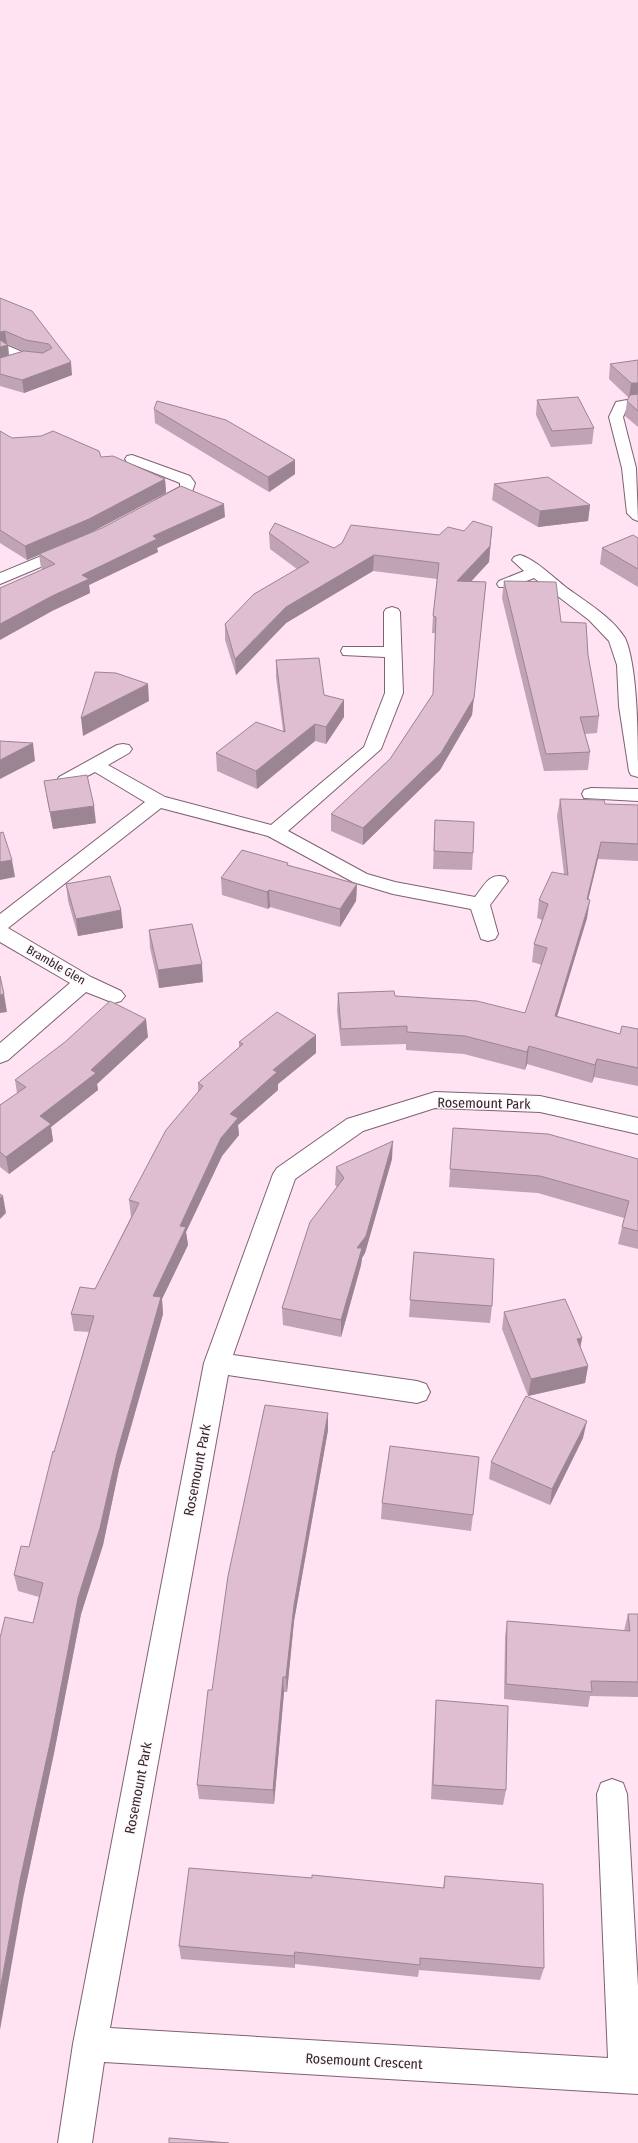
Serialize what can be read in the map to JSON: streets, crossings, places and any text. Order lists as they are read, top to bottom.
{
  "streets": {
    "street": ["Bramble Glen", "Rosemount Park", "Rosemount Crescent"]
  },
  "crossings": [
    ["Rosemount Park", "Rosemount Crescent"]
  ]
}
